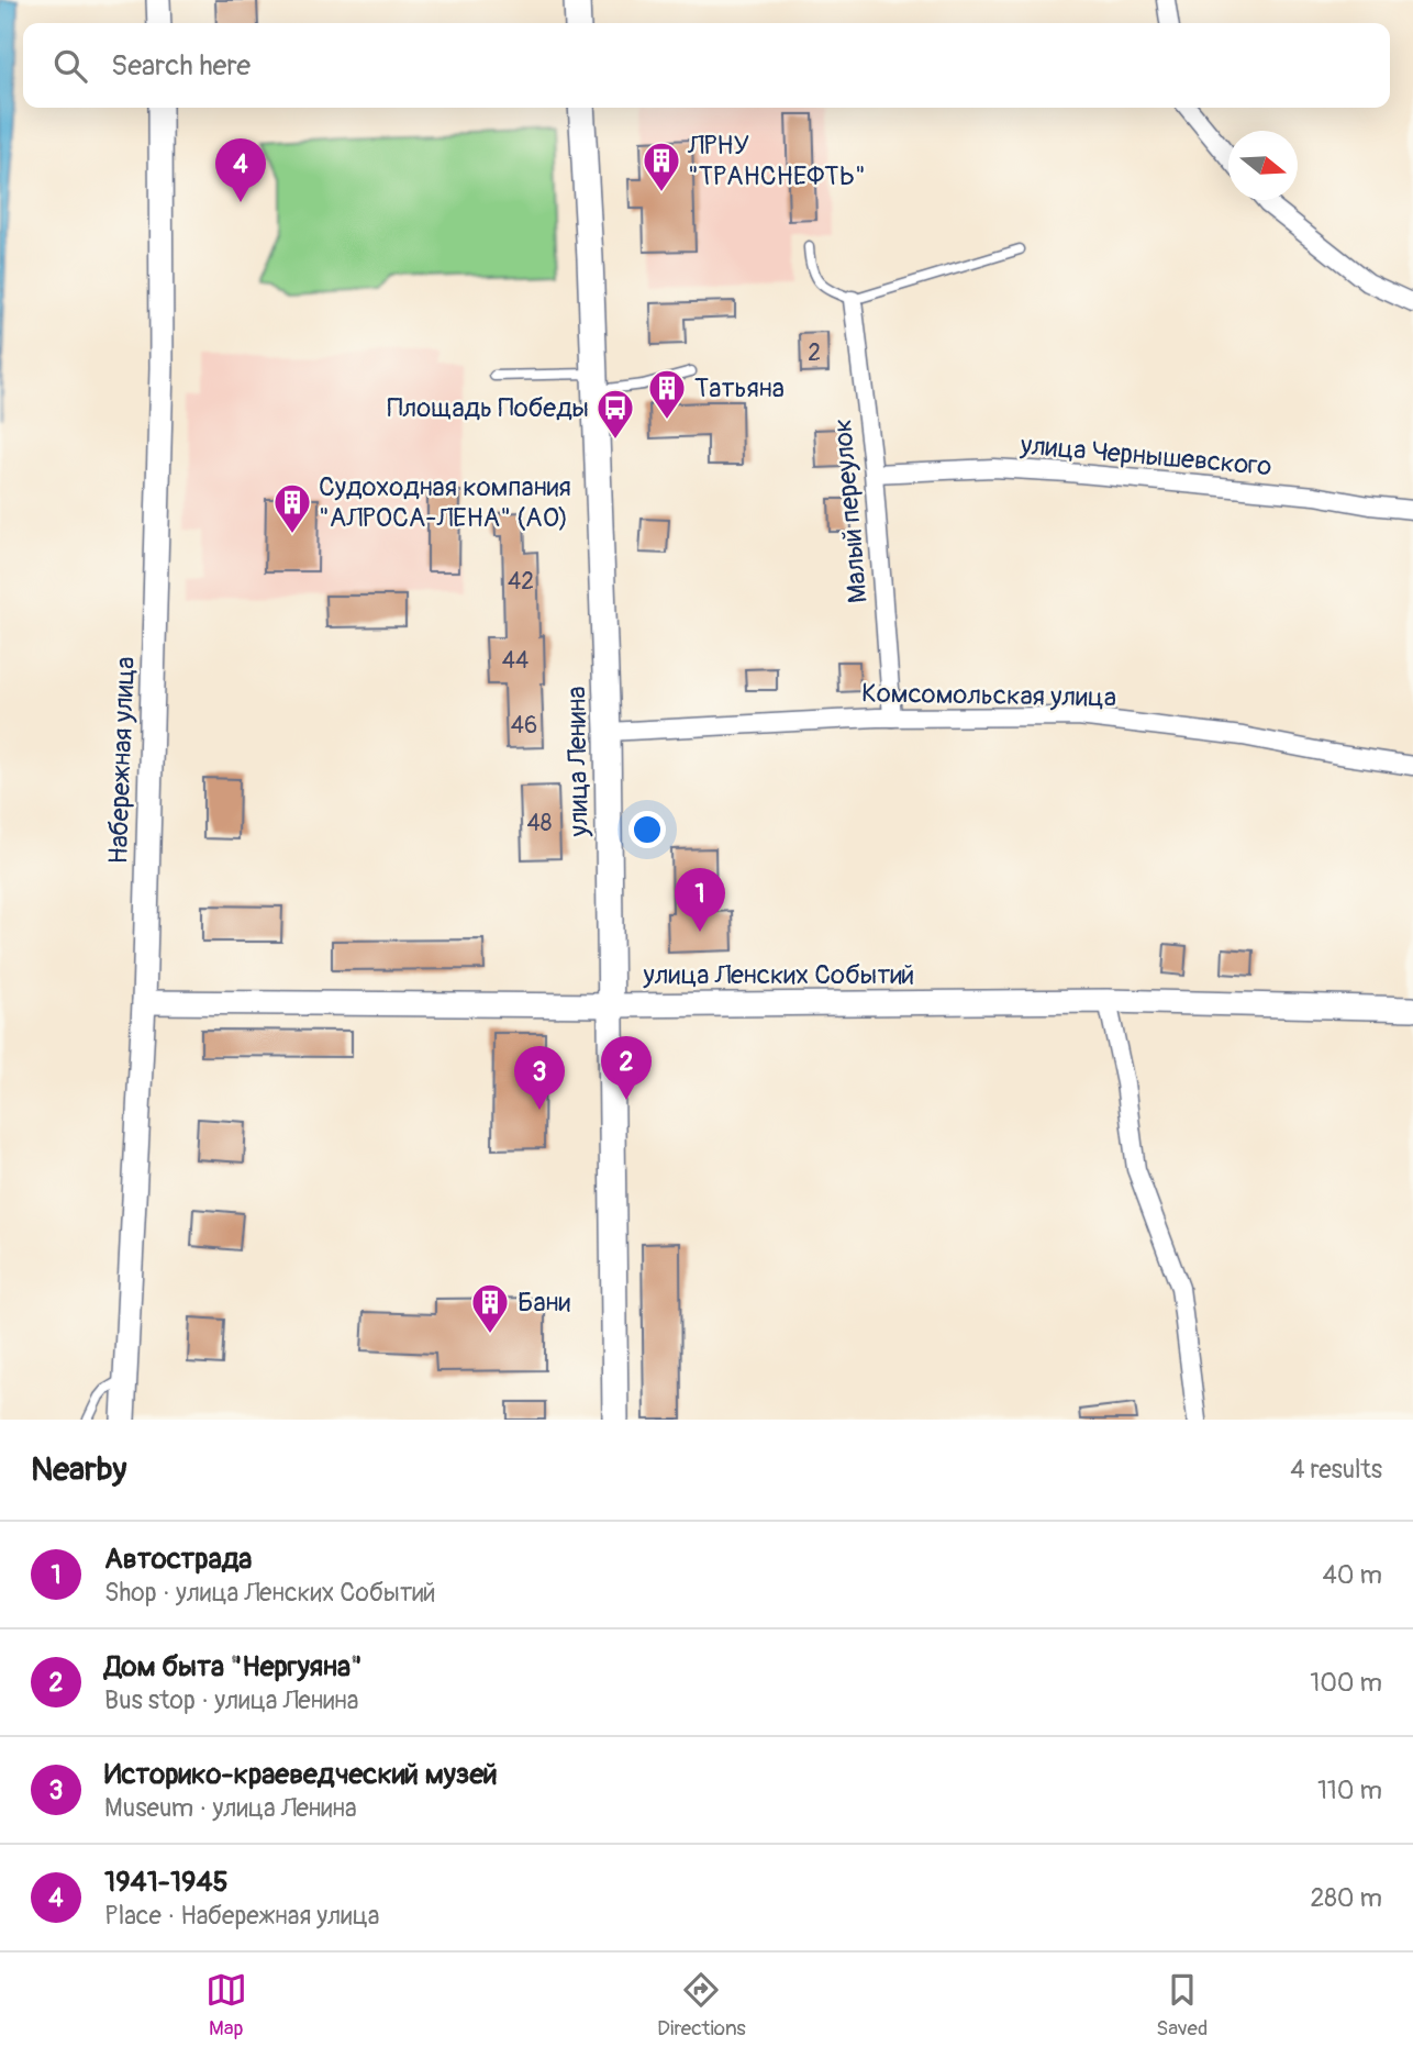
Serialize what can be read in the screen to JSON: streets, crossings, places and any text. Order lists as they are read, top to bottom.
{
  "streets": {
    "main road": ["улица Ленина"],
    "street": [
      "улица Чернышевского",
      "Малый переулок",
      "Комсомольская улица",
      "Набережная улица",
      "улица Ленских Событий"
    ]
  },
  "crossings": [
    ["улица Чернышевского", "Малый переулок"],
    ["Малый переулок", "Комсомольская улица"],
    ["Комсомольская улица", "улица Ленина"],
    ["Набережная улица", "улица Ленских Событий"],
    ["улица Ленина", "улица Ленских Событий"]
  ],
  "places": {
    "building": [
      "ЛРНУ \"ТРАНСНЕФТЬ\"",
      "Татьяна",
      "Судоходная компания \"АЛРОСА-ЛЕНА\" (АО)",
      "Бани"
    ],
    "bus stop": ["Площадь Победы"]
  },
  "house_numbers": [
    "2",
    "42",
    "44",
    "46",
    "48"
  ],
  "north": "right",
  "page": {
    "search": "Search here",
    "pins": [
      "4",
      "1",
      "2",
      "3"
    ],
    "heading": ["Nearby", "4 results"],
    "list": [
      {
        "mark": "1",
        "name": "Автострада",
        "note": "Shop · улица Ленских Событий",
        "value": "40 m"
      },
      {
        "mark": "2",
        "name": "Дом быта \"Нергуяна\"",
        "note": "Bus stop · улица Ленина",
        "value": "100 m"
      },
      {
        "mark": "3",
        "name": "Историко-краеведческий музей",
        "note": "Museum · улица Ленина",
        "value": "110 m"
      },
      {
        "mark": "4",
        "name": "1941-1945",
        "note": "Place · Набережная улица",
        "value": "280 m"
      }
    ],
    "nav": ["Map", "Directions", "Saved"]
  }
}
